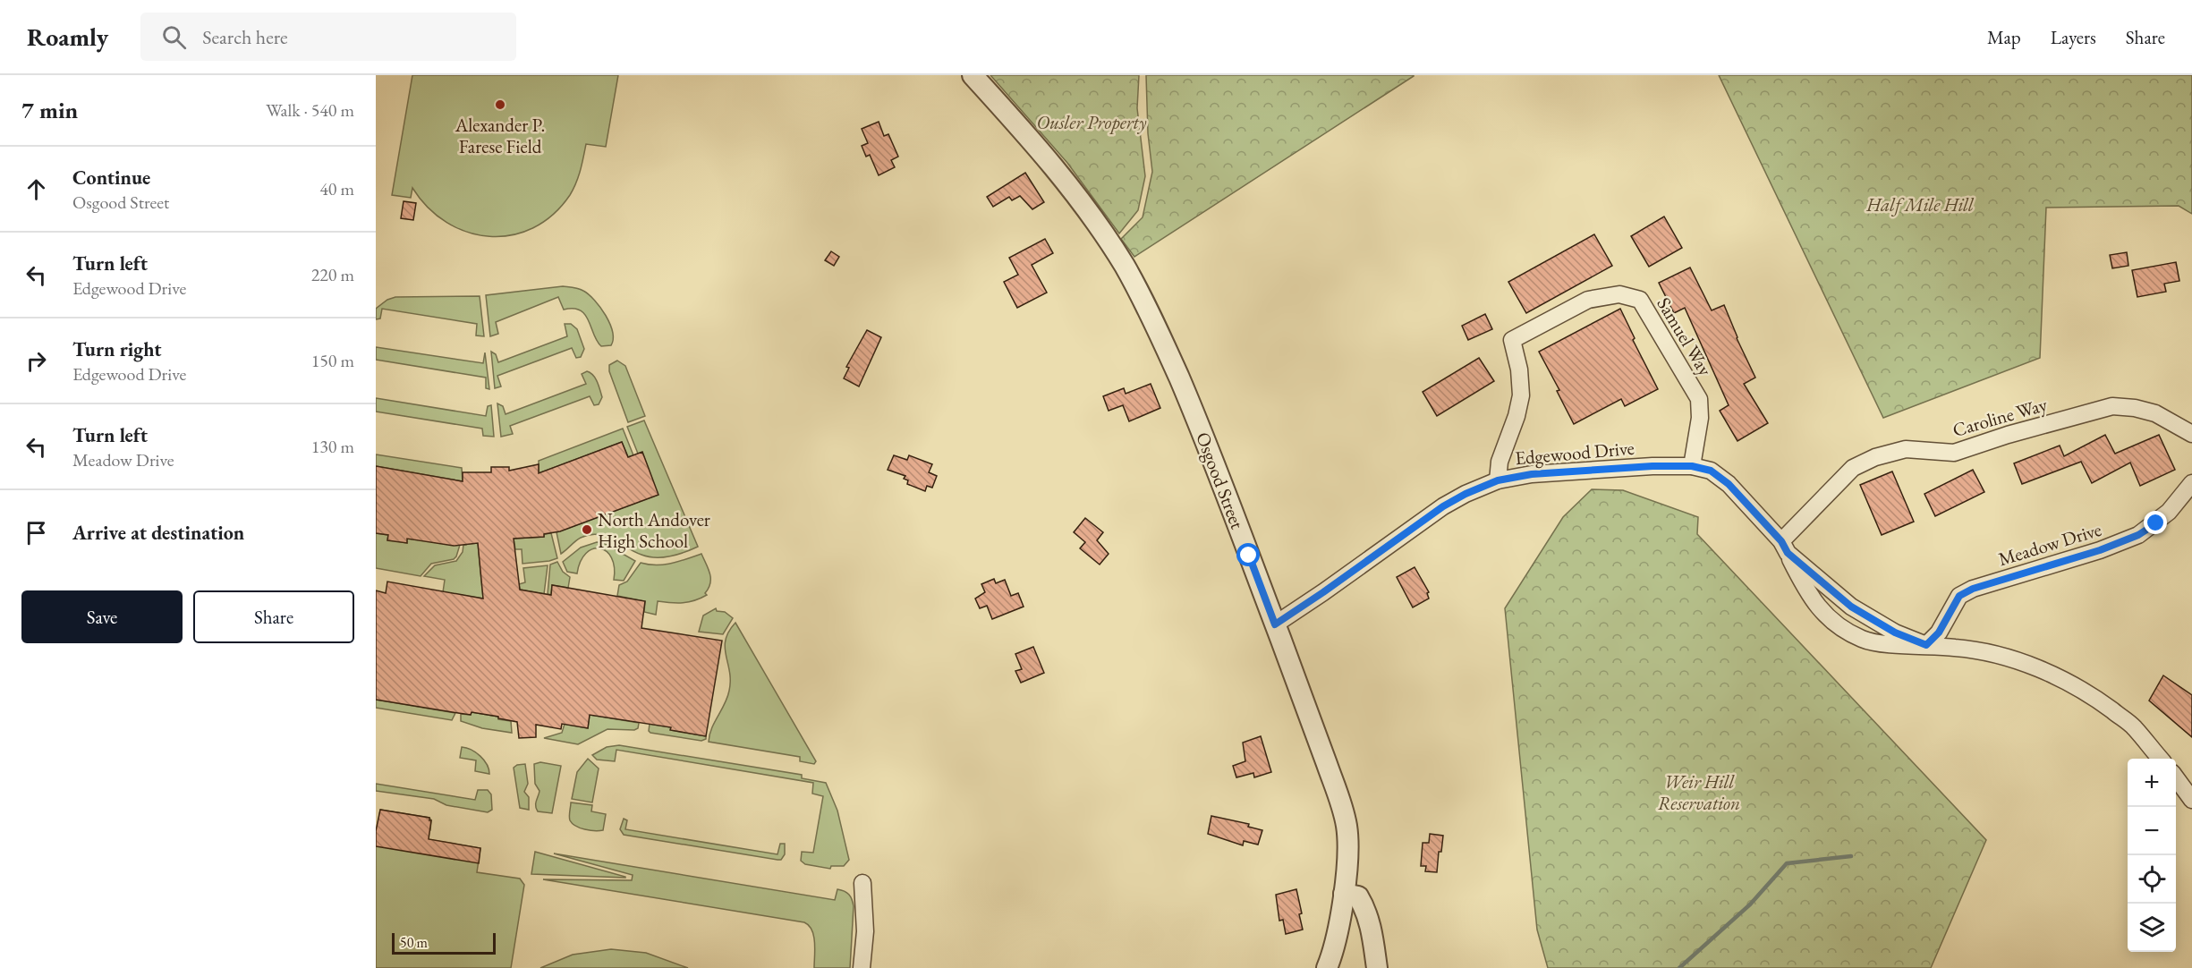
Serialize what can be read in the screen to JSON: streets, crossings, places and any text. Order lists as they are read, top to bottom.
{
  "streets": {
    "street": [
      "Samuel Way",
      "Caroline Way",
      "Edgewood Drive",
      "Osgood Street",
      "Meadow Drive"
    ]
  },
  "crossings": [
    ["Samuel Way", "Edgewood Drive"],
    ["Caroline Way", "Edgewood Drive"],
    ["Edgewood Drive", "Osgood Street"],
    ["Edgewood Drive", "Meadow Drive"]
  ],
  "parks": ["Ousler Property", "Half Mile Hill", "Weir Hill Reservation"],
  "places": ["Alexander P. Farese Field", "North Andover High School"],
  "scale_bar": "50 m",
  "page": {
    "header": "Roamly",
    "search": "Search here",
    "nav": ["Map", "Layers", "Share"],
    "heading": ["7 min", "Walk · 540 m"],
    "list": [
      ["Continue", "Osgood Street", "40 m"],
      ["Turn left", "Edgewood Drive", "220 m"],
      ["Turn right", "Edgewood Drive", "150 m"],
      ["Turn left", "Meadow Drive", "130 m"],
      "Arrive at destination"
    ],
    "buttons": ["Save", "Share"],
    "map_buttons": ["+", "−"],
    "scale": "50 m"
  }
}
